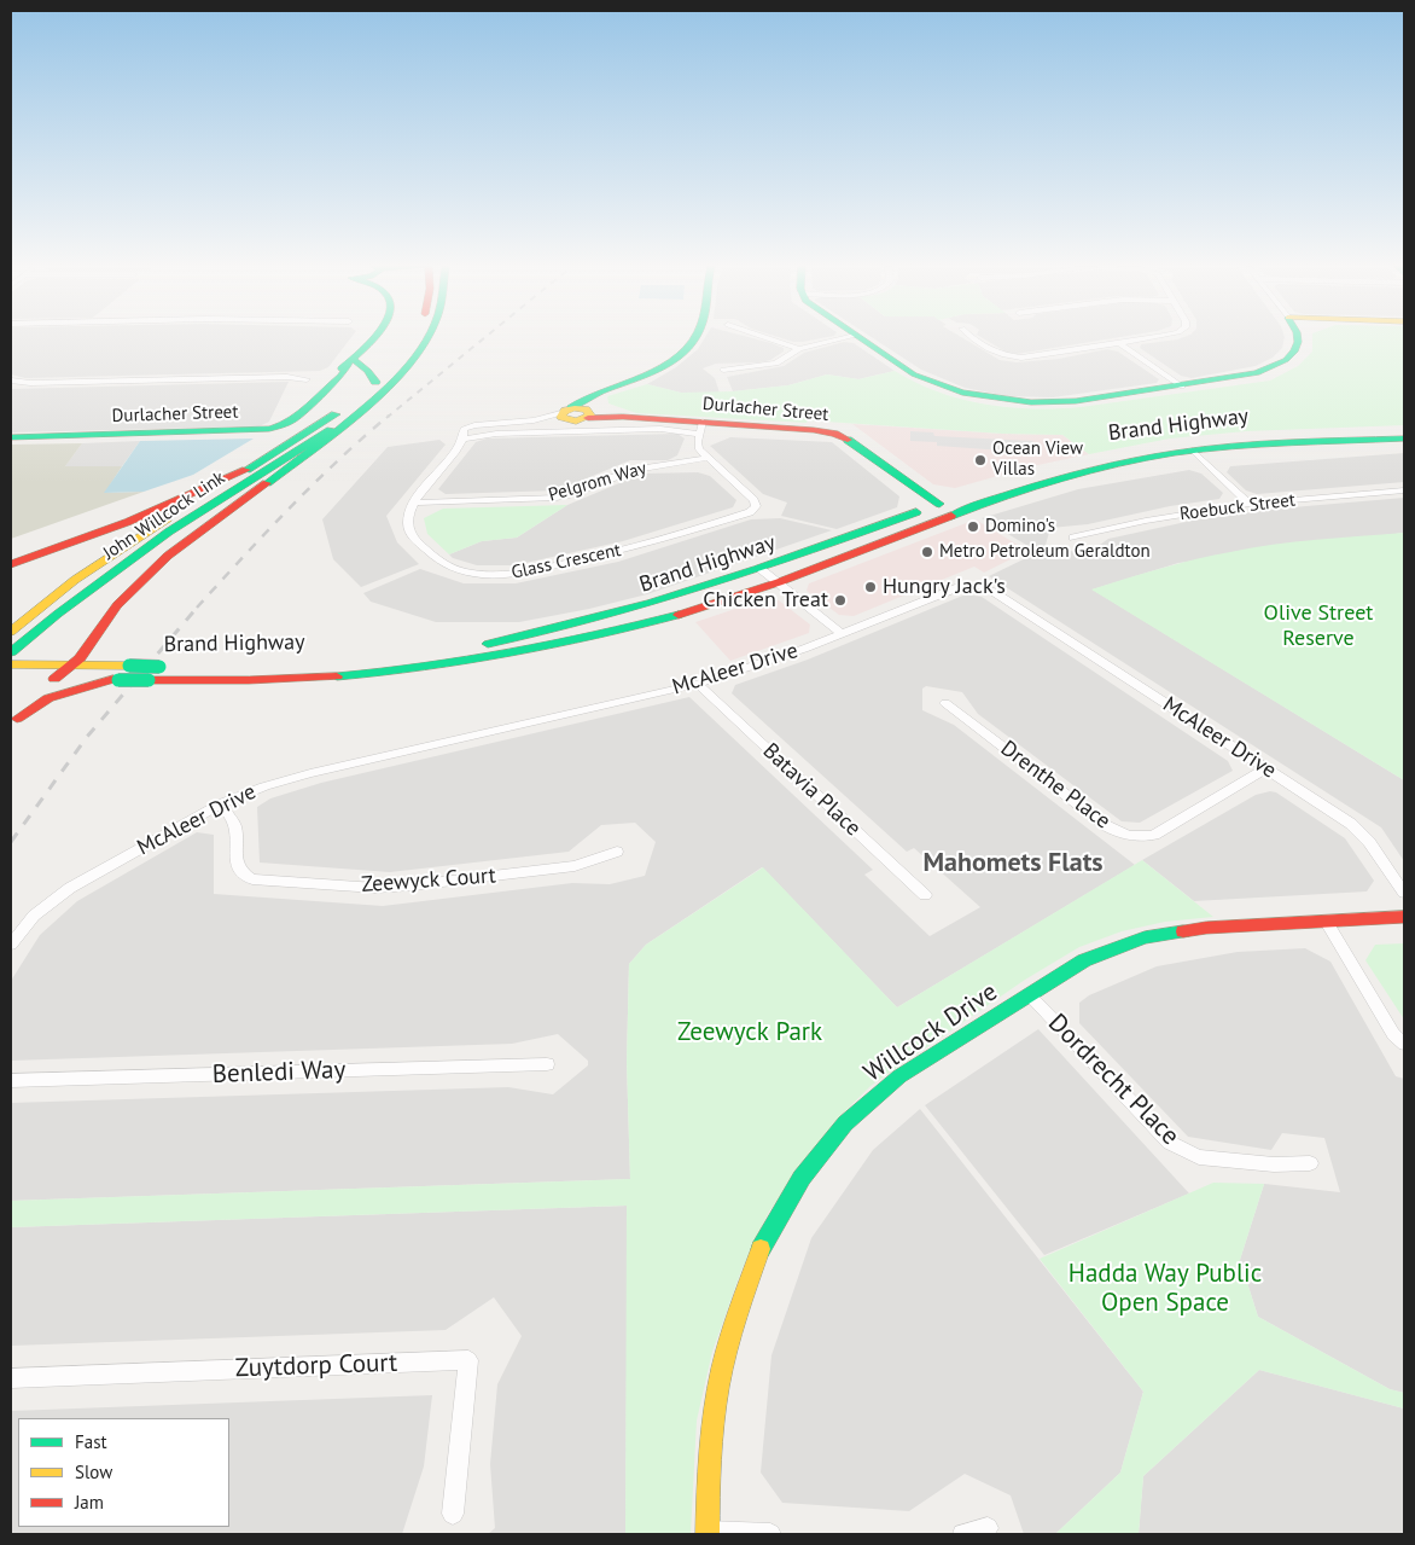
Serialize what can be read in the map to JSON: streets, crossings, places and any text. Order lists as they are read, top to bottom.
{
  "streets": {
    "main road": [
      "Durlacher Street",
      "Brand Highway",
      "John Willcock Link",
      "Willcock Drive"
    ],
    "street": [
      "Pelgrom Way",
      "Roebuck Street",
      "Glass Crescent",
      "McAleer Drive",
      "Drenthe Place",
      "Batavia Place",
      "Zeewyck Court",
      "Benledi Way",
      "Dordrecht Place",
      "Zuytdorp Court"
    ]
  },
  "crossings": [
    ["Durlacher Street", "Brand Highway"],
    ["Durlacher Street", "Glass Crescent"],
    ["Pelgrom Way", "Glass Crescent"],
    ["McAleer Drive", "Drenthe Place"],
    ["McAleer Drive", "Batavia Place"],
    ["McAleer Drive", "Zeewyck Court"],
    ["Willcock Drive", "Dordrecht Place"]
  ],
  "districts": ["Mahomets Flats"],
  "parks": ["Olive Street Reserve", "Zeewyck Park", "Hadda Way Public Open Space"],
  "places": [
    "Ocean View Villas",
    "Domino's",
    "Metro Petroleum Geraldton",
    "Hungry Jack's",
    "Chicken Treat"
  ],
  "legend": ["Fast", "Slow", "Jam"]
}
